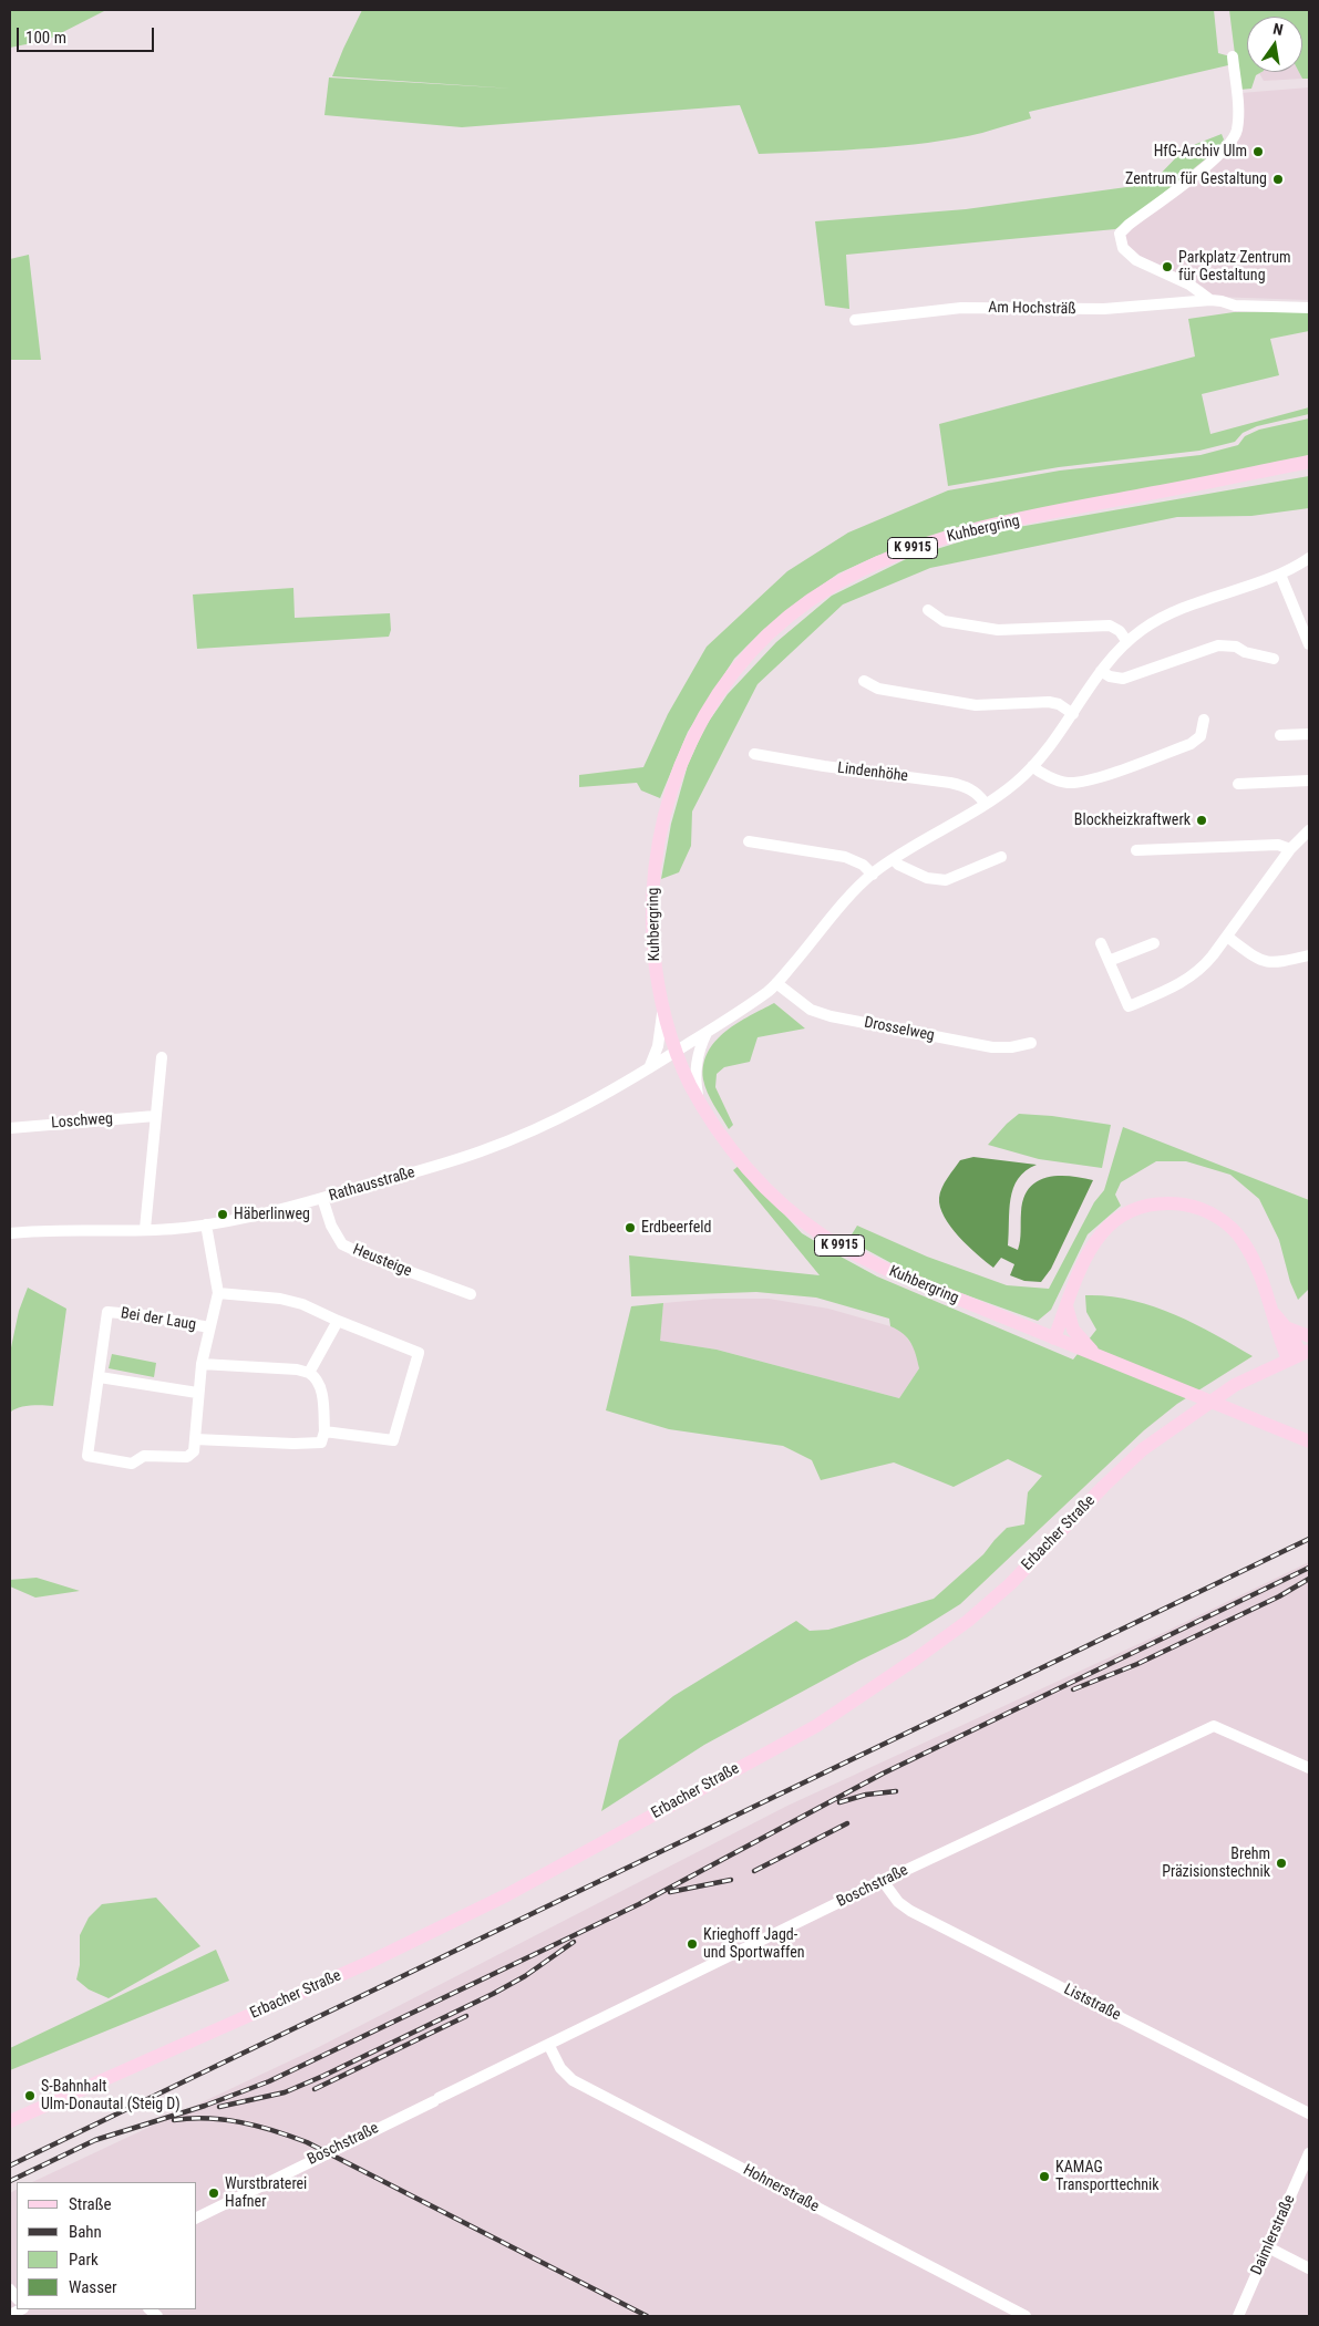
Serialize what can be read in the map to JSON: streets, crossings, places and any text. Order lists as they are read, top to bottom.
{
  "streets": {
    "main road": ["Kuhbergring", "K 9915", "Erbacher Straße"],
    "street": [
      "Am Hochsträß",
      "Lindenhöhe",
      "Drosselweg",
      "Loschweg",
      "Rathausstraße",
      "Heusteige",
      "Bei der Laug",
      "Boschstraße",
      "Liststraße",
      "Hohnerstraße",
      "Daimlerstraße"
    ]
  },
  "crossings": [
    ["Kuhbergring", "Rathausstraße"],
    ["Drosselweg", "Rathausstraße"],
    ["Rathausstraße", "Heusteige"],
    ["Rathausstraße", "Bei der Laug"],
    ["Boschstraße", "Liststraße"],
    ["Boschstraße", "Hohnerstraße"]
  ],
  "places": [
    "HfG-Archiv Ulm",
    "Zentrum für Gestaltung",
    "Parkplatz Zentrum für Gestaltung",
    "Blockheizkraftwerk",
    "Häberlinweg",
    "Erdbeerfeld",
    "Brehm Präzisionstechnik",
    "Krieghoff Jagd- und Sportwaffen",
    "S-Bahnhalt Ulm-Donautal (Steig D)",
    "KAMAG Transporttechnik",
    "Wurstbraterei Hafner"
  ],
  "legend": [
    "Straße",
    "Bahn",
    "Park",
    "Wasser"
  ],
  "scale_bar": "100 m",
  "north": "top"
}
